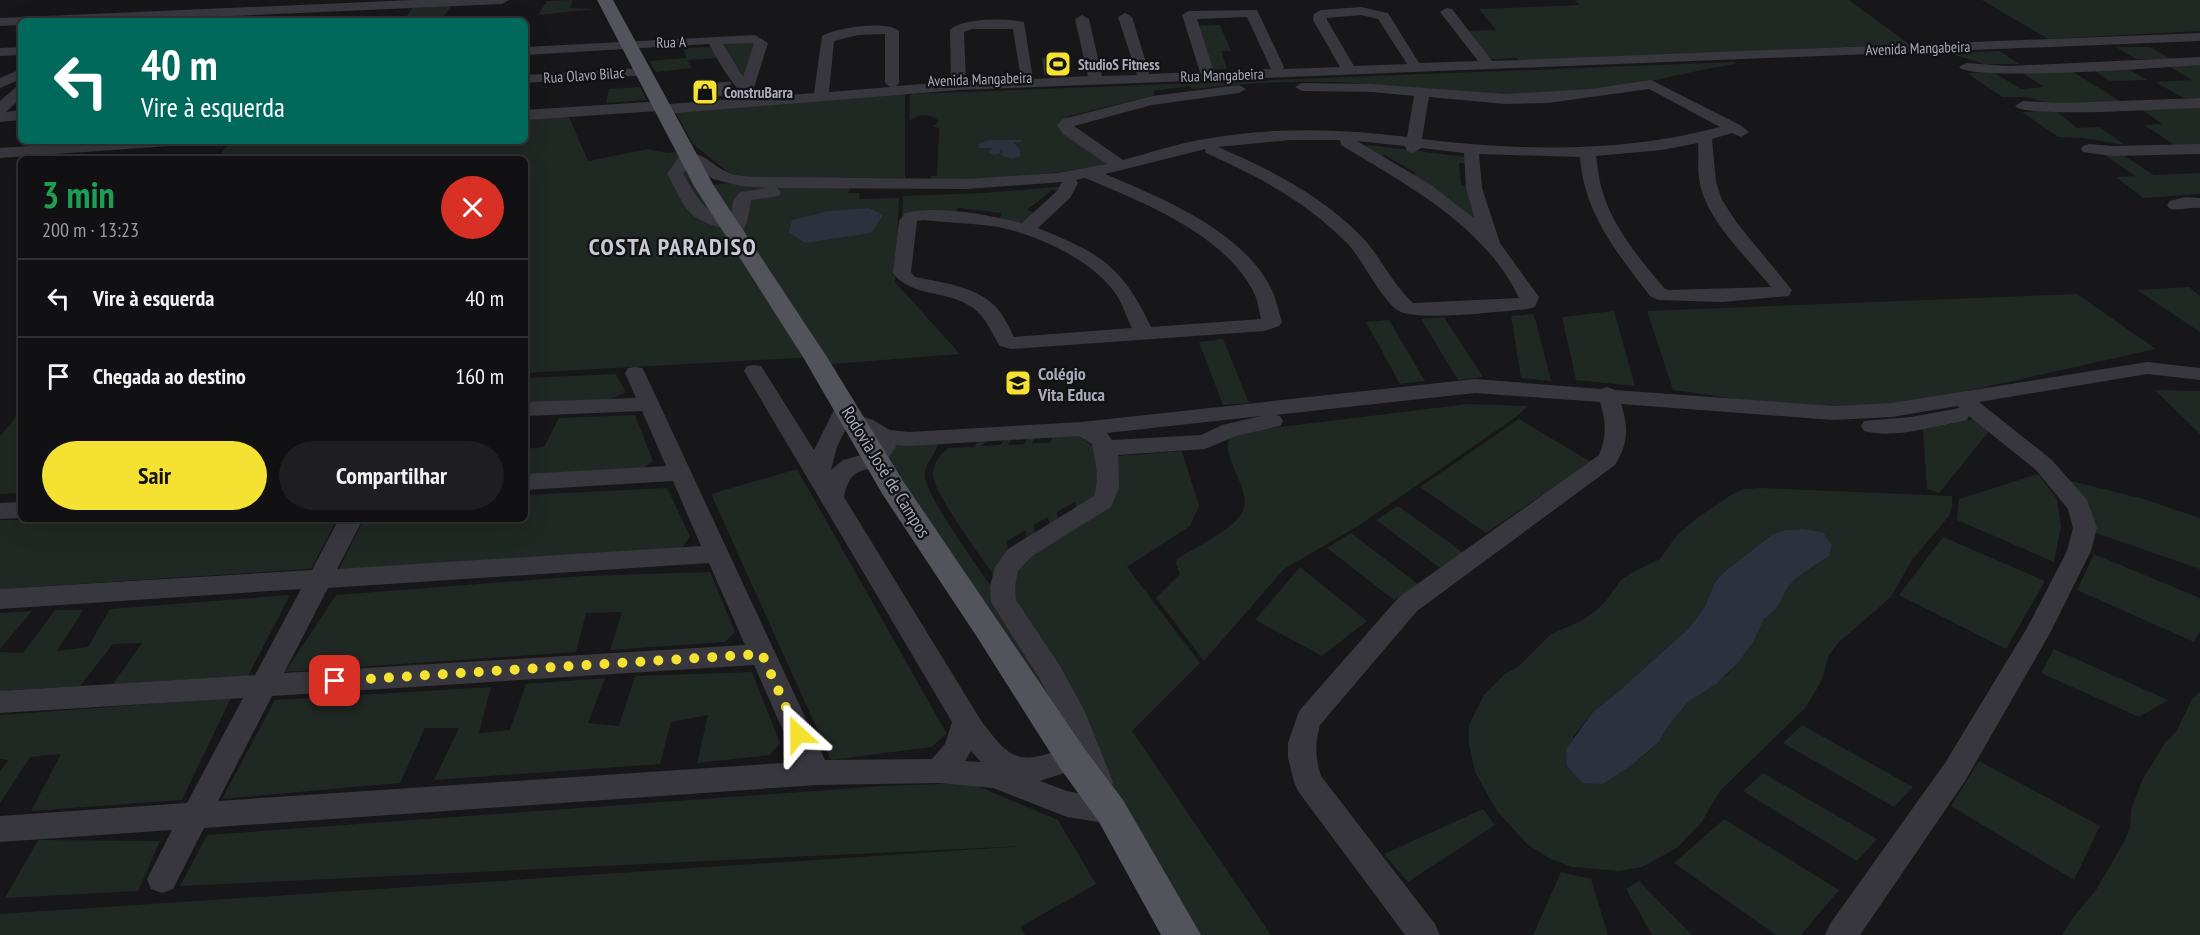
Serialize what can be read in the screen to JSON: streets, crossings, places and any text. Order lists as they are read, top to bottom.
{
  "streets": {
    "main road": ["Rodovia José de Campos"],
    "street": [
      "Rua A",
      "Avenida Mangabeira",
      "Rua Olavo Bilac",
      "Rua Mangabeira"
    ]
  },
  "crossings": [
    ["Rua A", "Rodovia José de Campos"],
    ["Avenida Mangabeira", "Rua Mangabeira"],
    ["Avenida Mangabeira", "Rodovia José de Campos"],
    ["Rua Olavo Bilac", "Rodovia José de Campos"],
    ["Rua Mangabeira", "Rodovia José de Campos"]
  ],
  "districts": ["COSTA PARADISO"],
  "places": {
    "sports": ["StudioS Fitness"],
    "shop": ["ConstruBarra"],
    "school or university": ["Colégio Vita Educa"]
  },
  "page": {
    "turn": ["40 m", "Vire à esquerda"],
    "heading": ["3 min", "200 m · 13:23"],
    "list": [
      {
        "name": "Vire à esquerda",
        "value": "40 m"
      },
      {
        "name": "Chegada ao destino",
        "value": "160 m"
      }
    ],
    "buttons": ["Sair", "Compartilhar"]
  }
}
